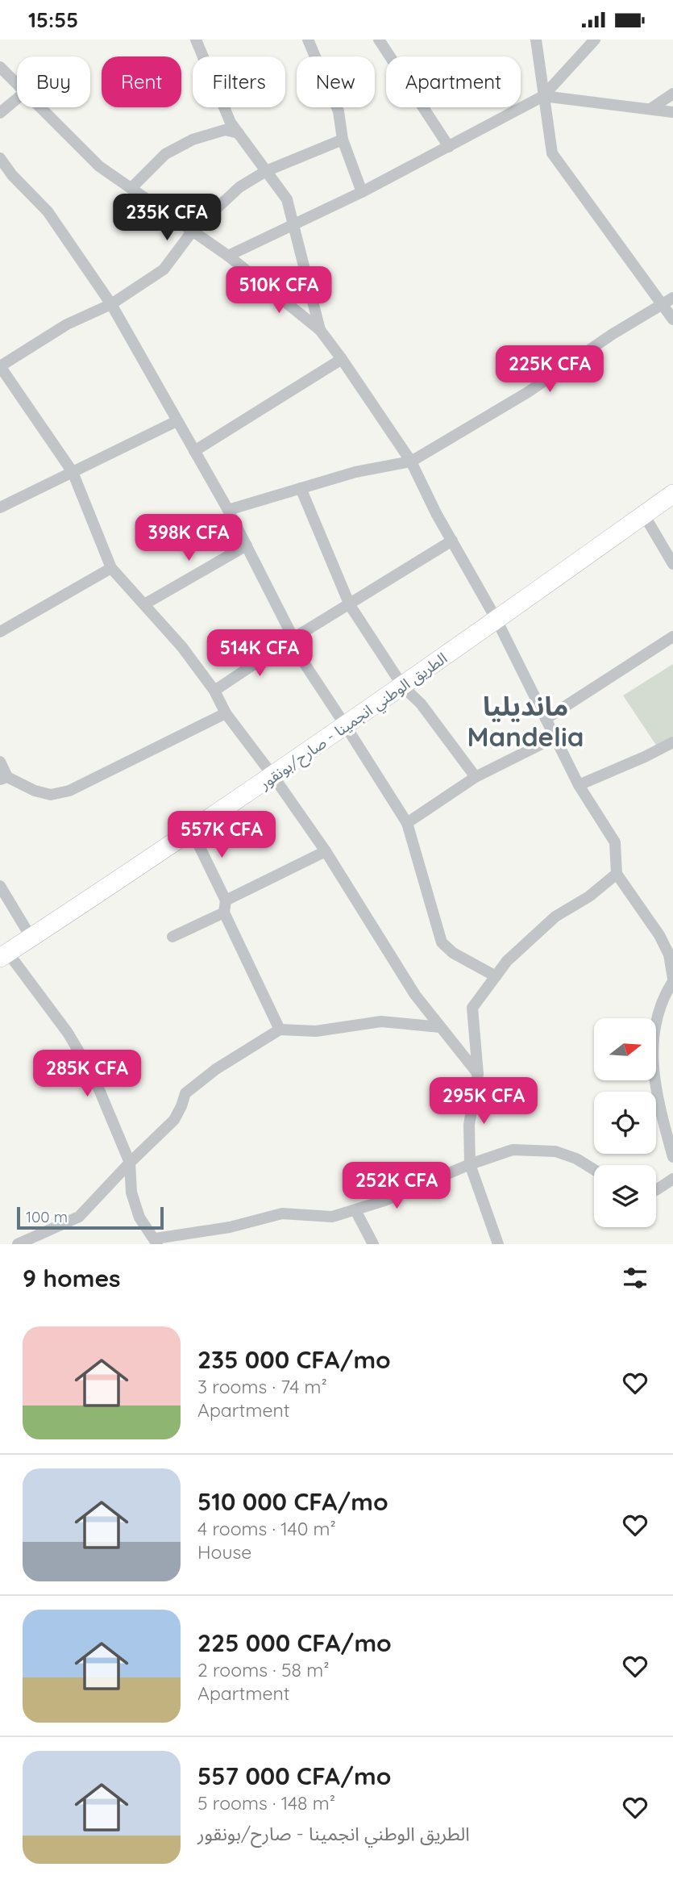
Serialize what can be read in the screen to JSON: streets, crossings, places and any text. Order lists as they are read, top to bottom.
{
  "streets": {
    "highway": ["الطريق الوطني انجمينا - صارح/بونقور"]
  },
  "districts": ["مانديليا Mandelia"],
  "scale_bar": "100 m",
  "north": "right",
  "page": {
    "status": "15:55",
    "chip": [
      "Buy",
      "Rent",
      "Filters",
      "New",
      "Apartment"
    ],
    "price": [
      "235K CFA",
      "510K CFA",
      "225K CFA",
      "398K CFA",
      "514K CFA",
      "557K CFA",
      "285K CFA",
      "295K CFA",
      "252K CFA"
    ],
    "scale": "100 m",
    "heading": "9 homes",
    "list": [
      {
        "name": "235 000 CFA/mo",
        "note": "3 rooms · 74 m² · Apartment"
      },
      {
        "name": "510 000 CFA/mo",
        "note": "4 rooms · 140 m² · House"
      },
      {
        "name": "225 000 CFA/mo",
        "note": "2 rooms · 58 m² · Apartment"
      },
      {
        "name": "557 000 CFA/mo",
        "note": "5 rooms · 148 m² · الطريق الوطني انجمينا - صارح/بونقور"
      }
    ]
  }
}
